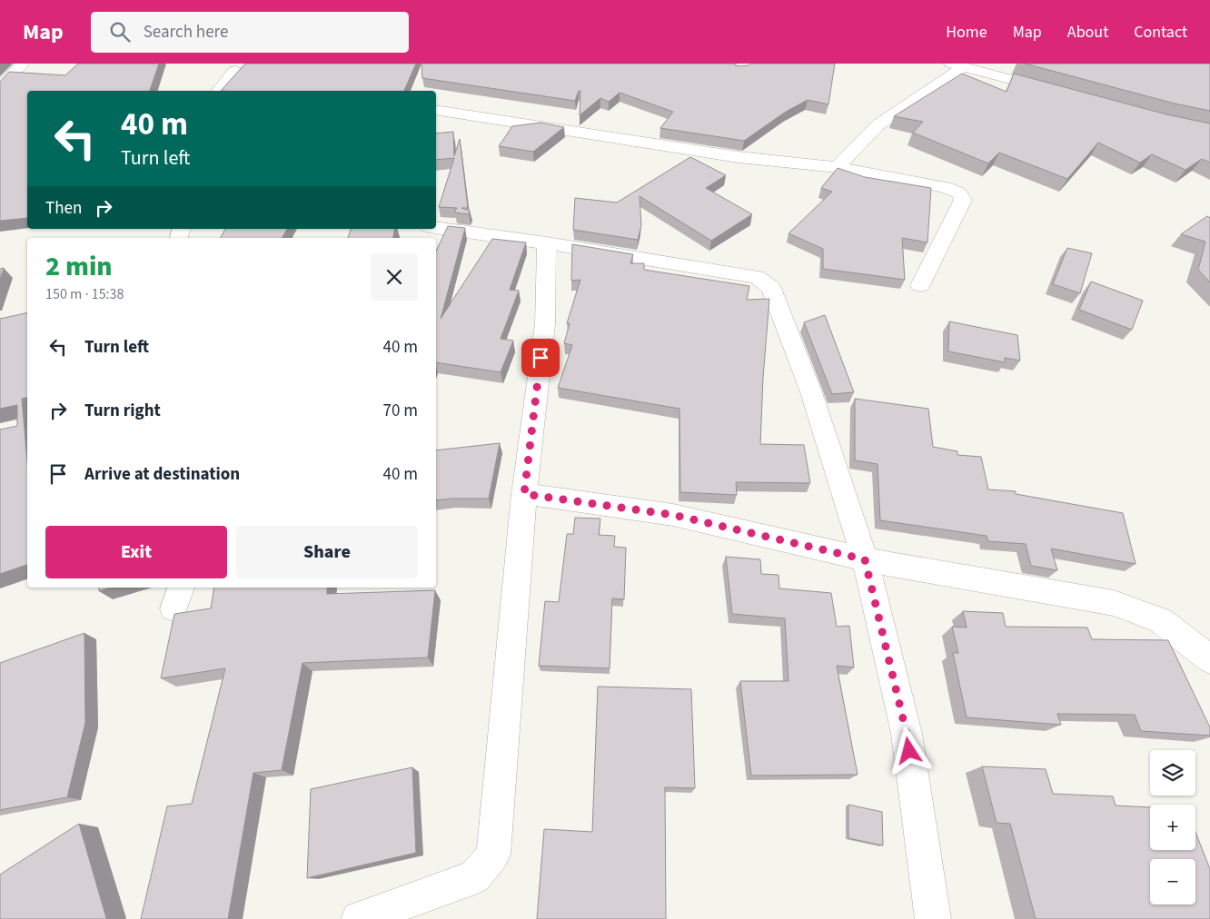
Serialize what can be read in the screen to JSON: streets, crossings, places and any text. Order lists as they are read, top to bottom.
{
  "page": {
    "header": "Map",
    "search": "Search here",
    "nav": [
      "Home",
      "Map",
      "About",
      "Contact"
    ],
    "turn": ["40 m", "Turn left"],
    "then": "Then",
    "heading": ["2 min", "150 m · 15:38"],
    "list": [
      {
        "name": "Turn left",
        "value": "40 m"
      },
      {
        "name": "Turn right",
        "value": "70 m"
      },
      {
        "name": "Arrive at destination",
        "value": "40 m"
      }
    ],
    "buttons": ["Exit", "Share"],
    "map_buttons": ["+", "−"]
  }
}
